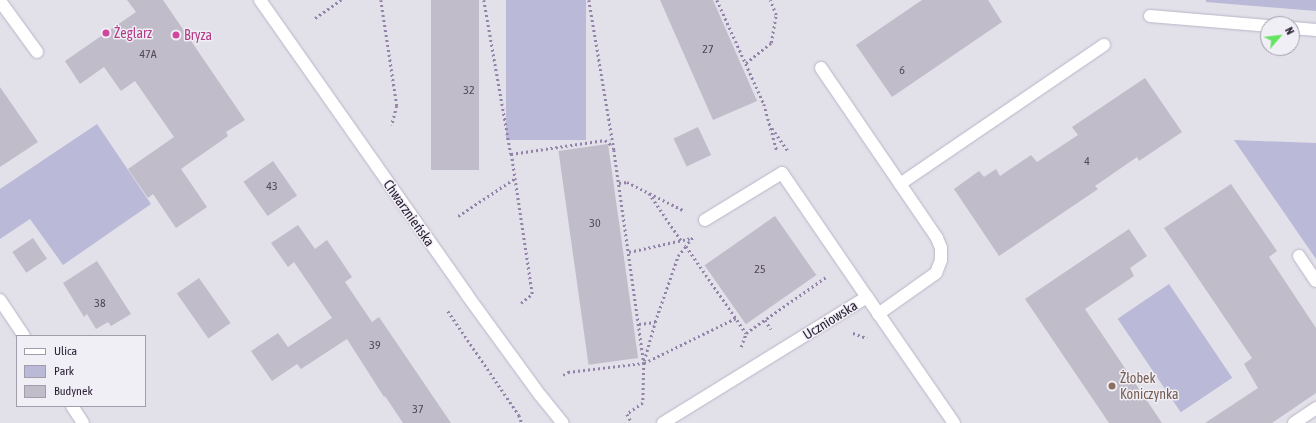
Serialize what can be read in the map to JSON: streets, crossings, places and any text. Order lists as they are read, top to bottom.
{
  "streets": {
    "main road": ["Chwarznieńska", "Uczniowska"]
  },
  "places": ["Żeglarz", "Bryza", "Żłobek Koniczynka"],
  "house_numbers": [
    "27",
    "47A",
    "6",
    "32",
    "4",
    "43",
    "30",
    "25",
    "38",
    "39",
    "37"
  ],
  "legend": ["Ulica", "Park", "Budynek"],
  "north": "top right"
}
